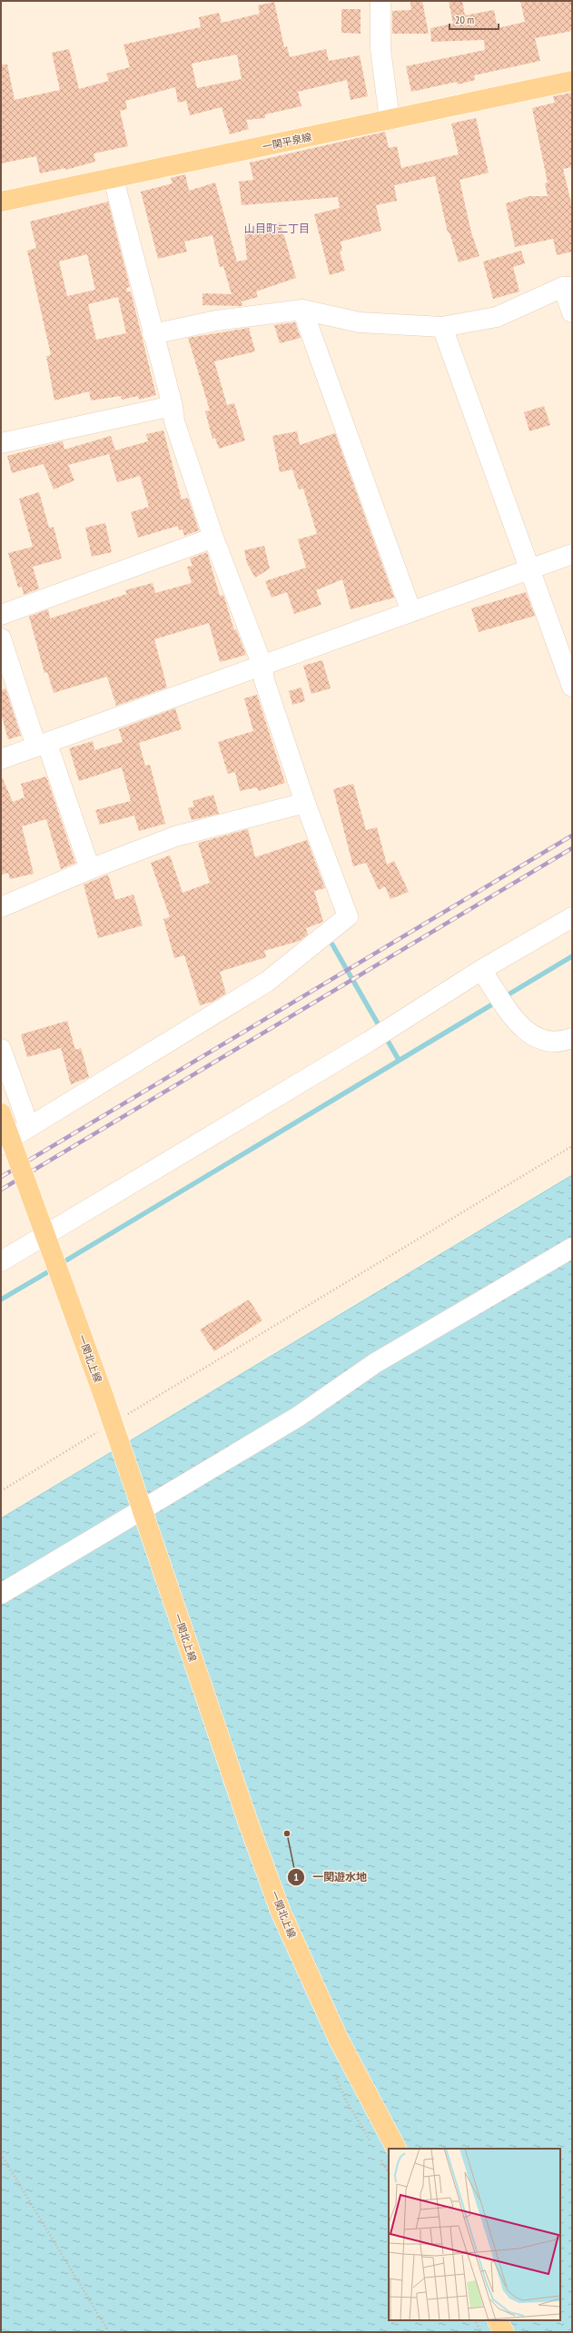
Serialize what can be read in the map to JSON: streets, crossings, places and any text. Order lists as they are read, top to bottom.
{
  "streets": {
    "main road": ["一関平泉線", "一関北上線"]
  },
  "districts": ["山目町二丁目"],
  "places": ["一関遊水地"],
  "scale_bar": "20 m"
}
